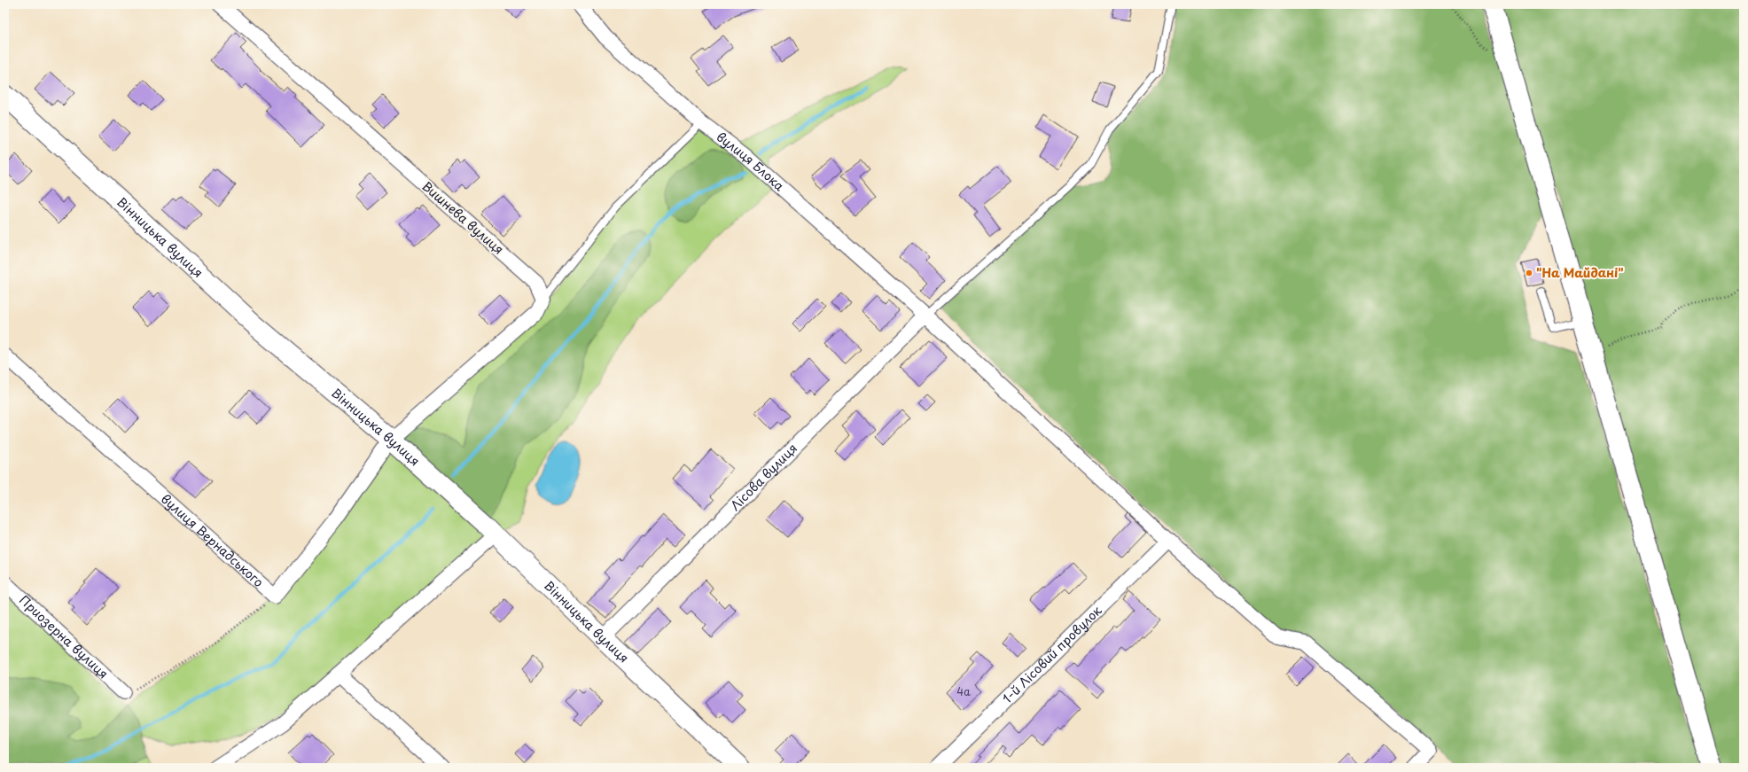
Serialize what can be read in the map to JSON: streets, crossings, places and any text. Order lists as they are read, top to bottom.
{
  "streets": {
    "street": [
      "вулиця Блока",
      "Вишнева вулиця",
      "Вінницька вулиця",
      "Лісова вулиця",
      "вулиця Вернадського",
      "Приозерна вулиця",
      "1-й Лісовий провулок"
    ]
  },
  "crossings": [
    ["вулиця Блока", "Лісова вулиця"],
    ["вулиця Блока", "1-й Лісовий провулок"],
    ["Вінницька вулиця", "Лісова вулиця"],
    ["Вінницька вулиця", "вулиця Вернадського"]
  ],
  "places": ["\"На Майдані\""],
  "house_numbers": ["4а"]
}
